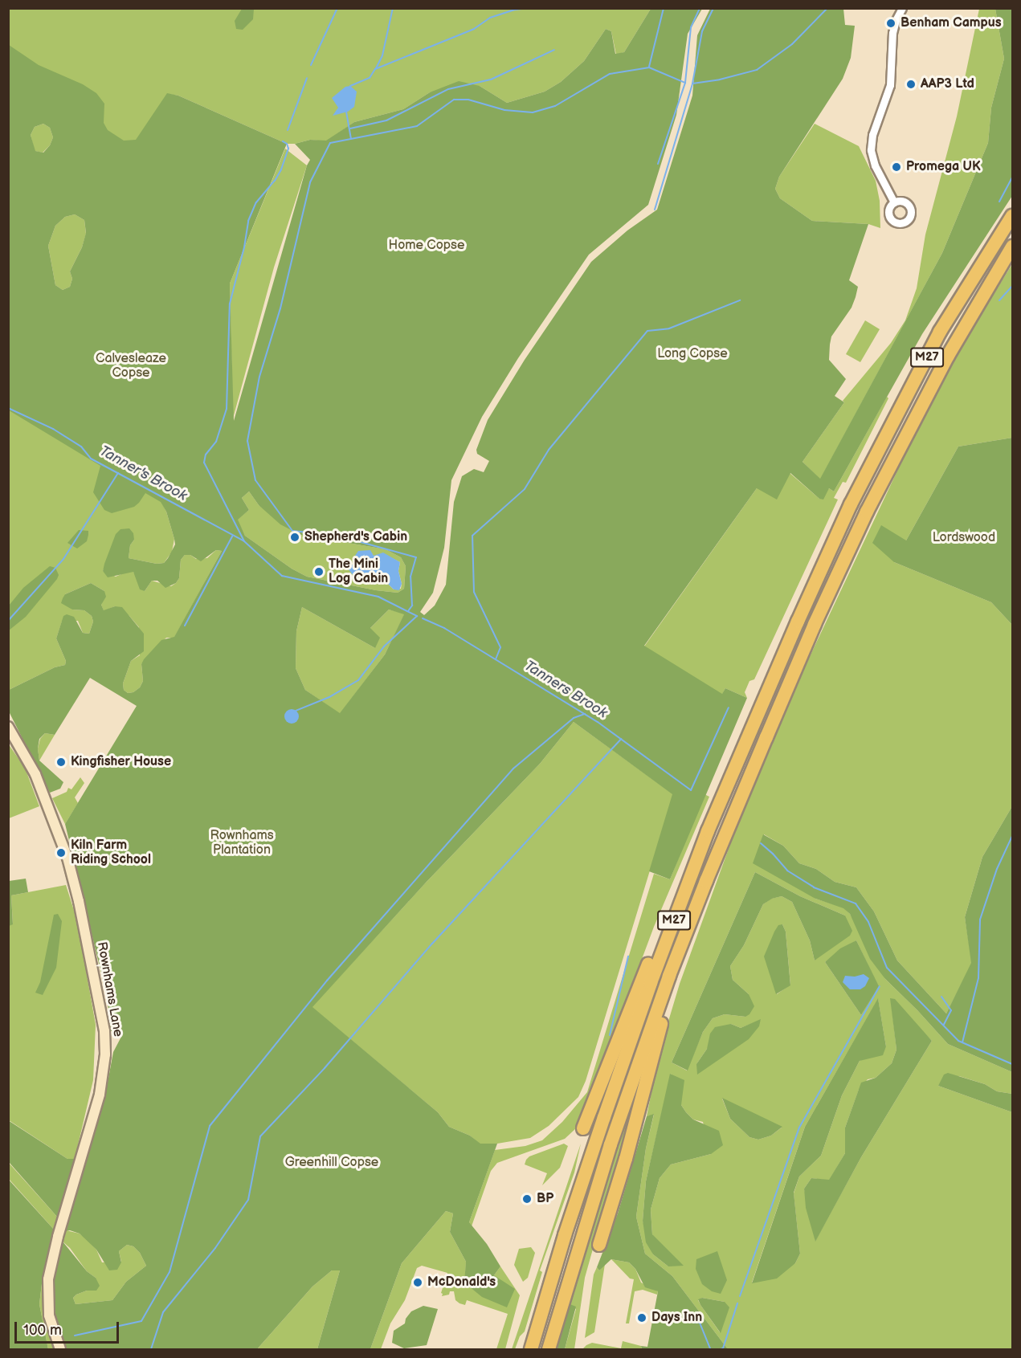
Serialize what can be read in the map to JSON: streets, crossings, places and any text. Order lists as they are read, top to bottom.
{
  "streets": {
    "highway": ["M27"],
    "street": ["Rownhams Lane"]
  },
  "water": ["Tanner's Brook", "Tanners Brook"],
  "parks": [
    "Home Copse",
    "Long Copse",
    "Calvesleaze Copse",
    "Lordswood",
    "Rownhams Plantation",
    "Greenhill Copse"
  ],
  "places": [
    "Benham Campus",
    "AAP3 Ltd",
    "Promega UK",
    "Shepherd's Cabin",
    "The Mini Log Cabin",
    "Kingfisher House",
    "Kiln Farm Riding School",
    "BP",
    "McDonald's",
    "Days Inn"
  ],
  "scale_bar": "100 m"
}
